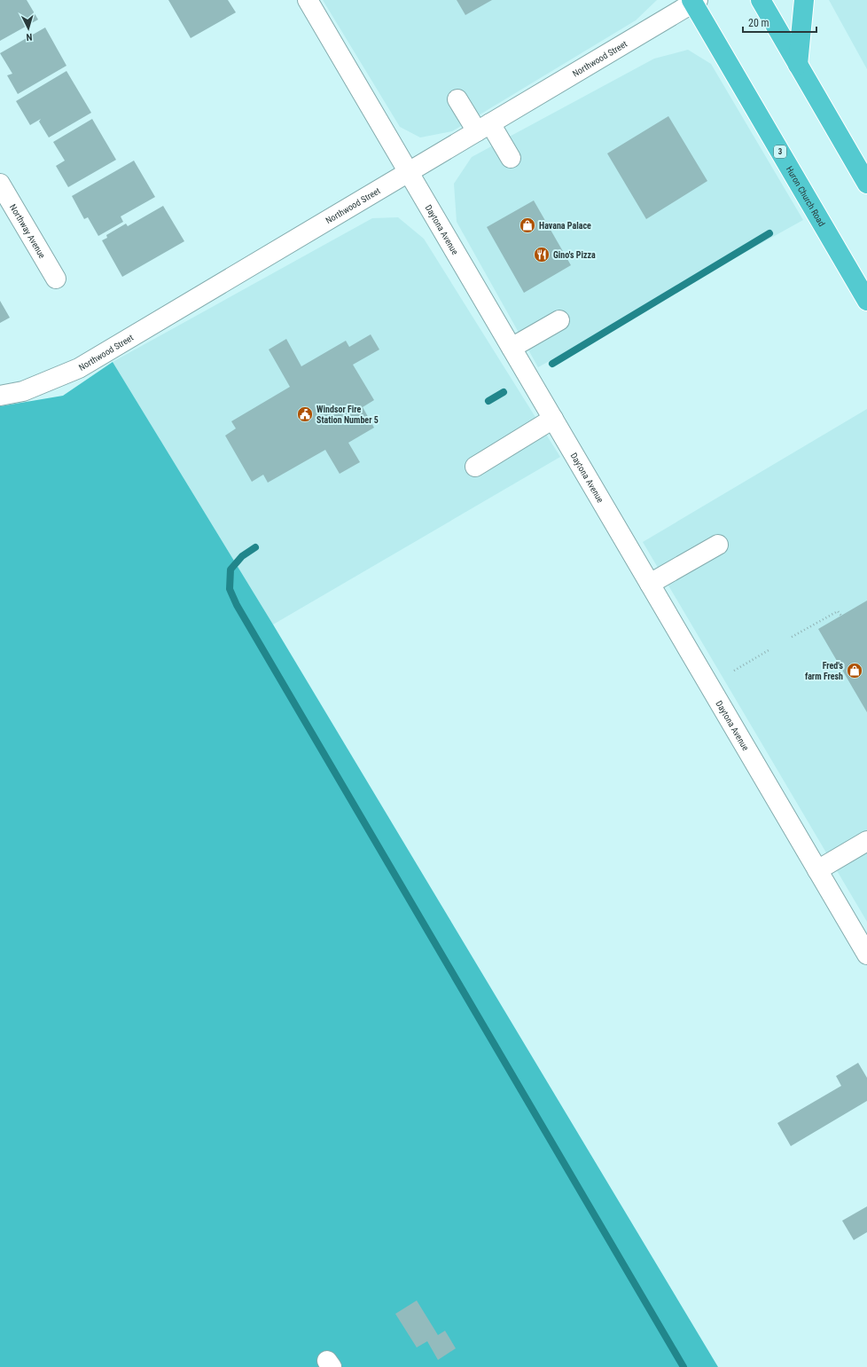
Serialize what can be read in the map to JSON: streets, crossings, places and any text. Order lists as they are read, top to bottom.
{
  "streets": {
    "highway": ["3", "Huron Church Road"],
    "street": ["Northwood Street", "Daytona Avenue", "Northway Avenue"]
  },
  "crossings": [
    ["Northwood Street", "Huron Church Road"],
    ["Northwood Street", "Daytona Avenue"]
  ],
  "places": {
    "shop": ["Havana Palace", "Fred's farm Fresh"],
    "restaurant": ["Gino's Pizza"],
    "public building": ["Windsor Fire Station Number 5"]
  },
  "scale_bar": "20 m",
  "north": "bottom"
}
